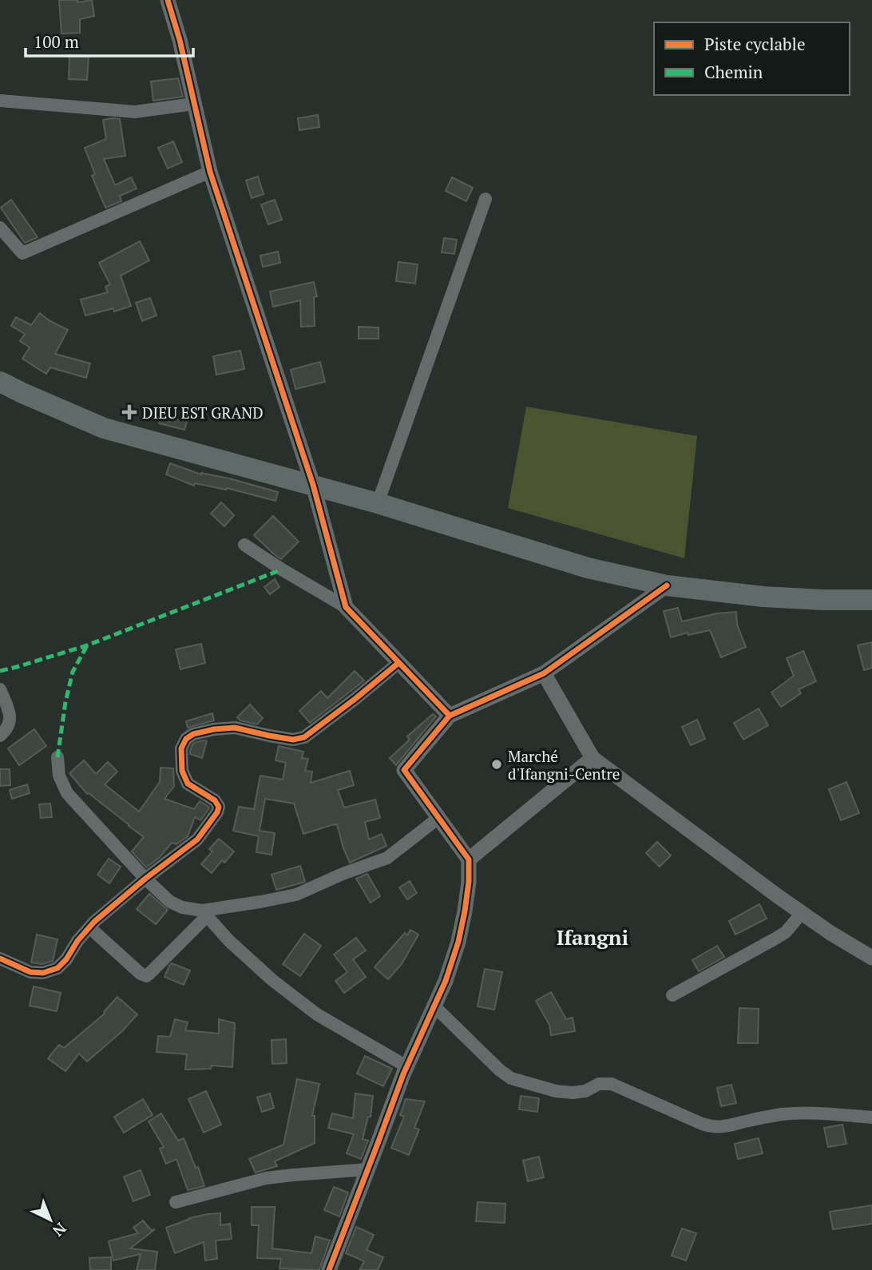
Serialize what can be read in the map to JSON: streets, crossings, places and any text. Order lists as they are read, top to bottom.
{
  "districts": ["Ifangni"],
  "places": {
    "health": ["DIEU EST GRAND"],
    "other": ["Marché d'Ifangni-Centre"]
  },
  "legend": ["Piste cyclable", "Chemin"],
  "scale_bar": "100 m",
  "north": "bottom right"
}
